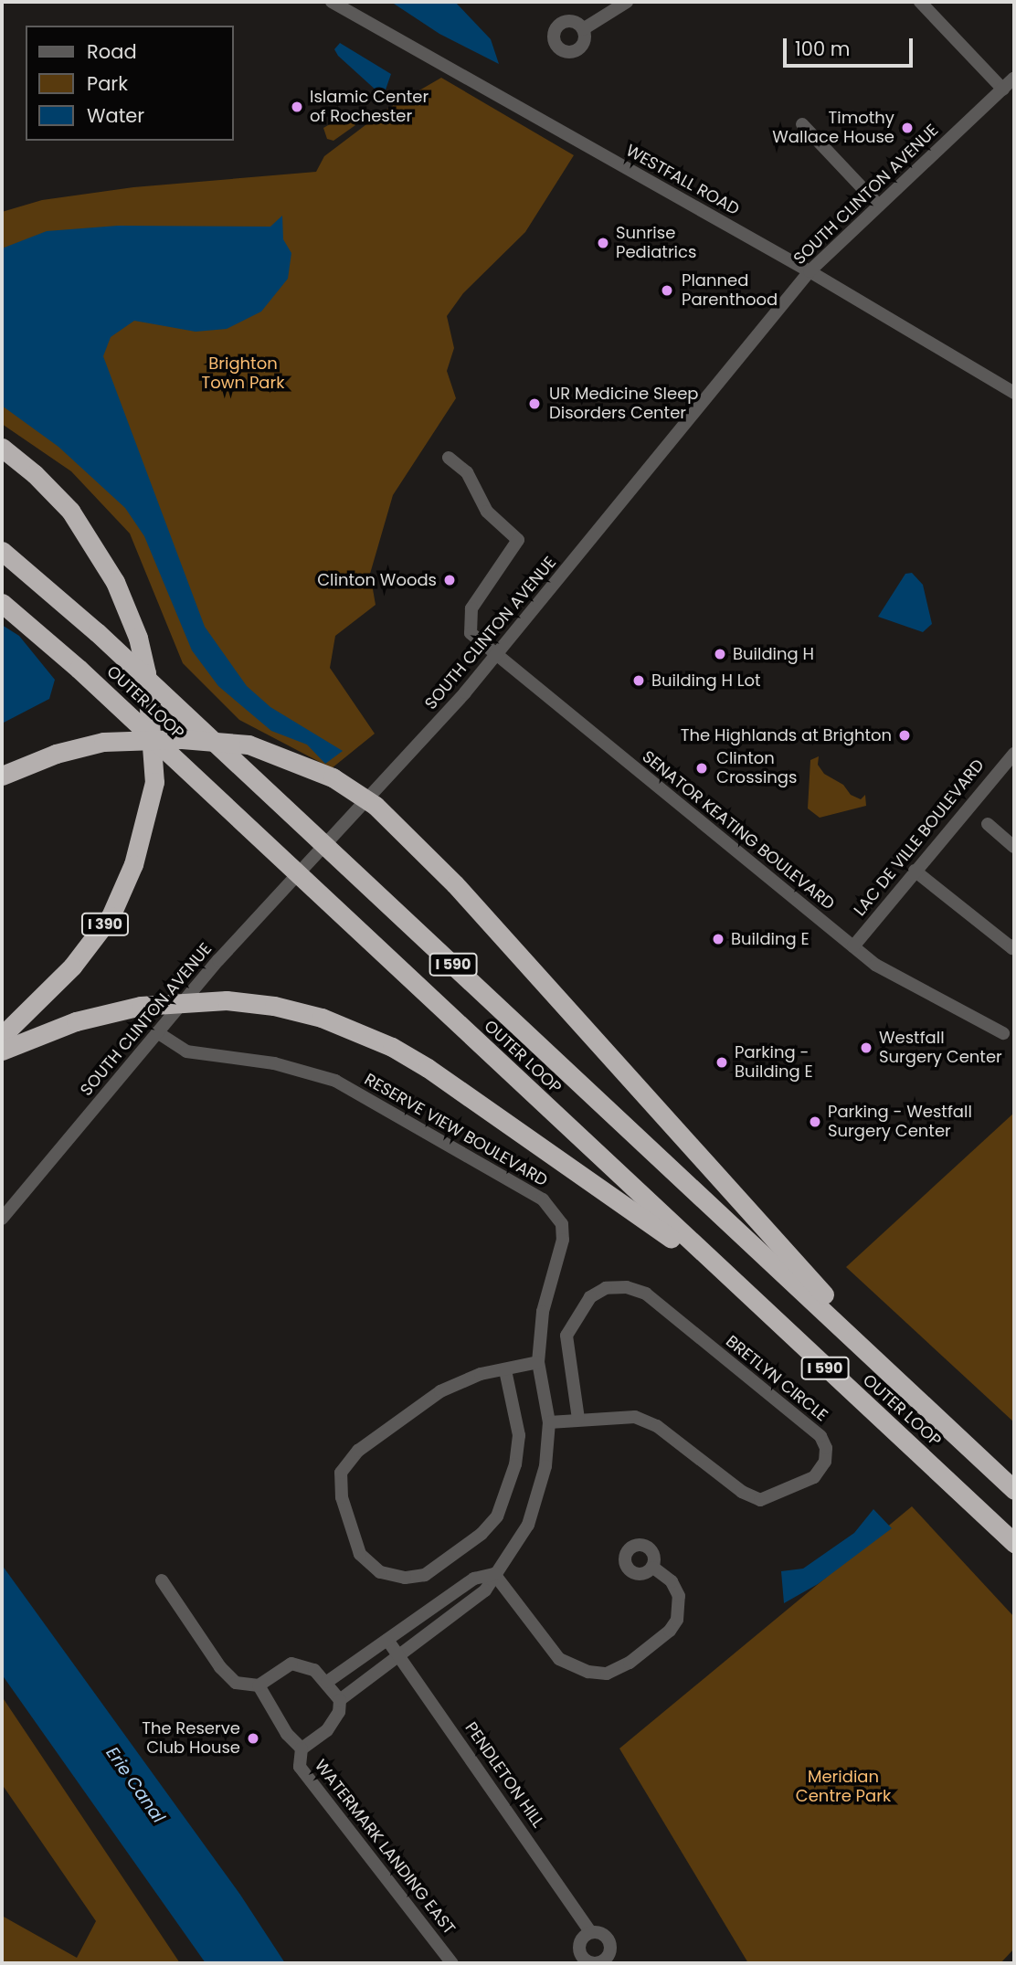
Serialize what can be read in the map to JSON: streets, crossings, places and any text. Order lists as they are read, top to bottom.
{
  "streets": {
    "highway": ["OUTER LOOP", "I 390", "I 590"],
    "street": [
      "WESTFALL ROAD",
      "SOUTH CLINTON AVENUE",
      "SENATOR KEATING BOULEVARD",
      "LAC DE VILLE BOULEVARD",
      "RESERVE VIEW BOULEVARD",
      "BRETLYN CIRCLE",
      "PENDLETON HILL",
      "WATERMARK LANDING EAST"
    ]
  },
  "crossings": [
    ["WESTFALL ROAD", "SOUTH CLINTON AVENUE"],
    ["SOUTH CLINTON AVENUE", "SENATOR KEATING BOULEVARD"],
    ["SOUTH CLINTON AVENUE", "RESERVE VIEW BOULEVARD"],
    ["SENATOR KEATING BOULEVARD", "LAC DE VILLE BOULEVARD"],
    ["RESERVE VIEW BOULEVARD", "BRETLYN CIRCLE"],
    ["RESERVE VIEW BOULEVARD", "PENDLETON HILL"],
    ["RESERVE VIEW BOULEVARD", "WATERMARK LANDING EAST"]
  ],
  "water": ["Erie Canal"],
  "parks": ["Brighton Town Park", "Meridian Centre Park"],
  "places": [
    "Islamic Center of Rochester",
    "Timothy Wallace House",
    "Sunrise Pediatrics",
    "Planned Parenthood",
    "UR Medicine Sleep Disorders Center",
    "Clinton Woods",
    "Building H",
    "Building H Lot",
    "The Highlands at Brighton",
    "Clinton Crossings",
    "Building E",
    "Westfall Surgery Center",
    "Parking - Building E",
    "Parking - Westfall Surgery Center",
    "The Reserve Club House"
  ],
  "legend": ["Road", "Park", "Water"],
  "scale_bar": "100 m"
}
